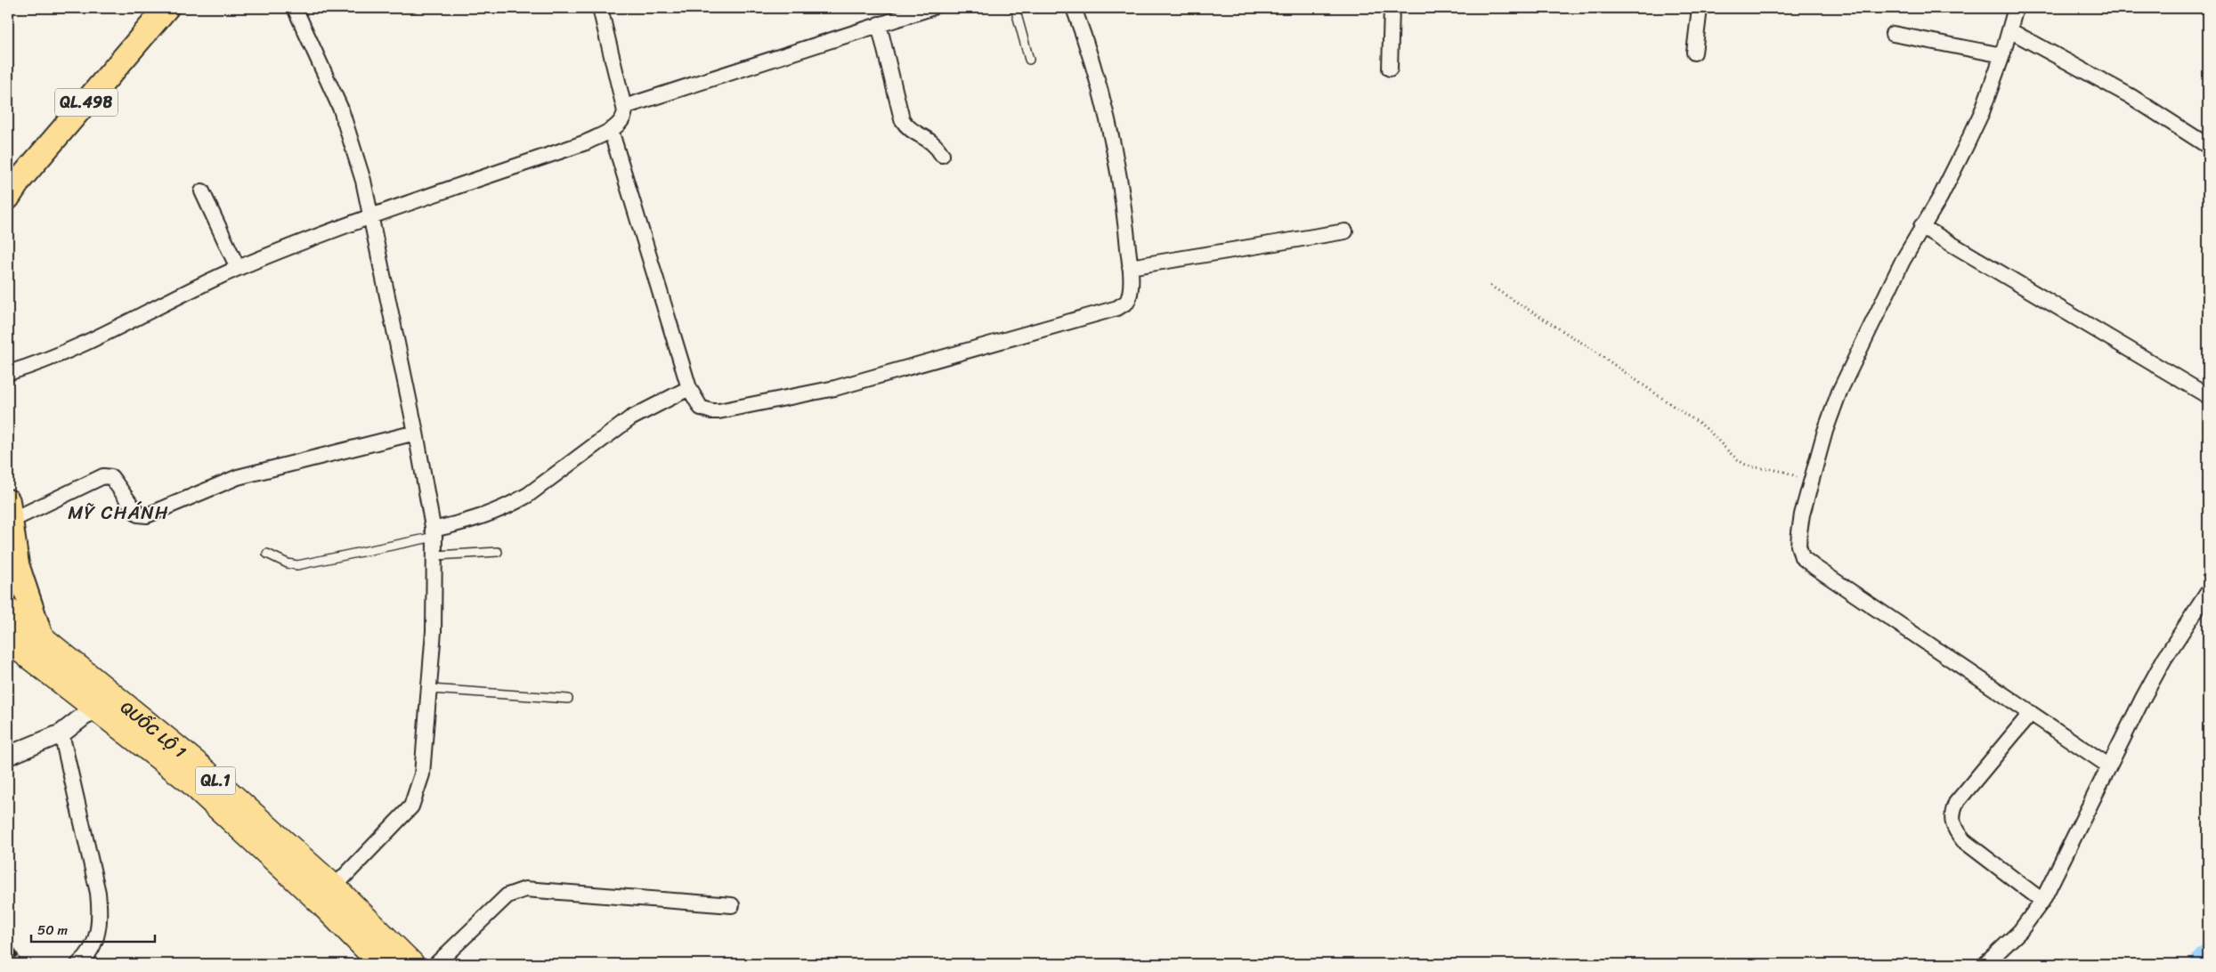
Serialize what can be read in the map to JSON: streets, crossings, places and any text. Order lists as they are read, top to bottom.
{
  "streets": {
    "highway": ["QUỐC LỘ 1", "QL.1"],
    "main road": ["QL.49B"]
  },
  "districts": ["MỸ CHÁNH"],
  "scale_bar": "50 m"
}
